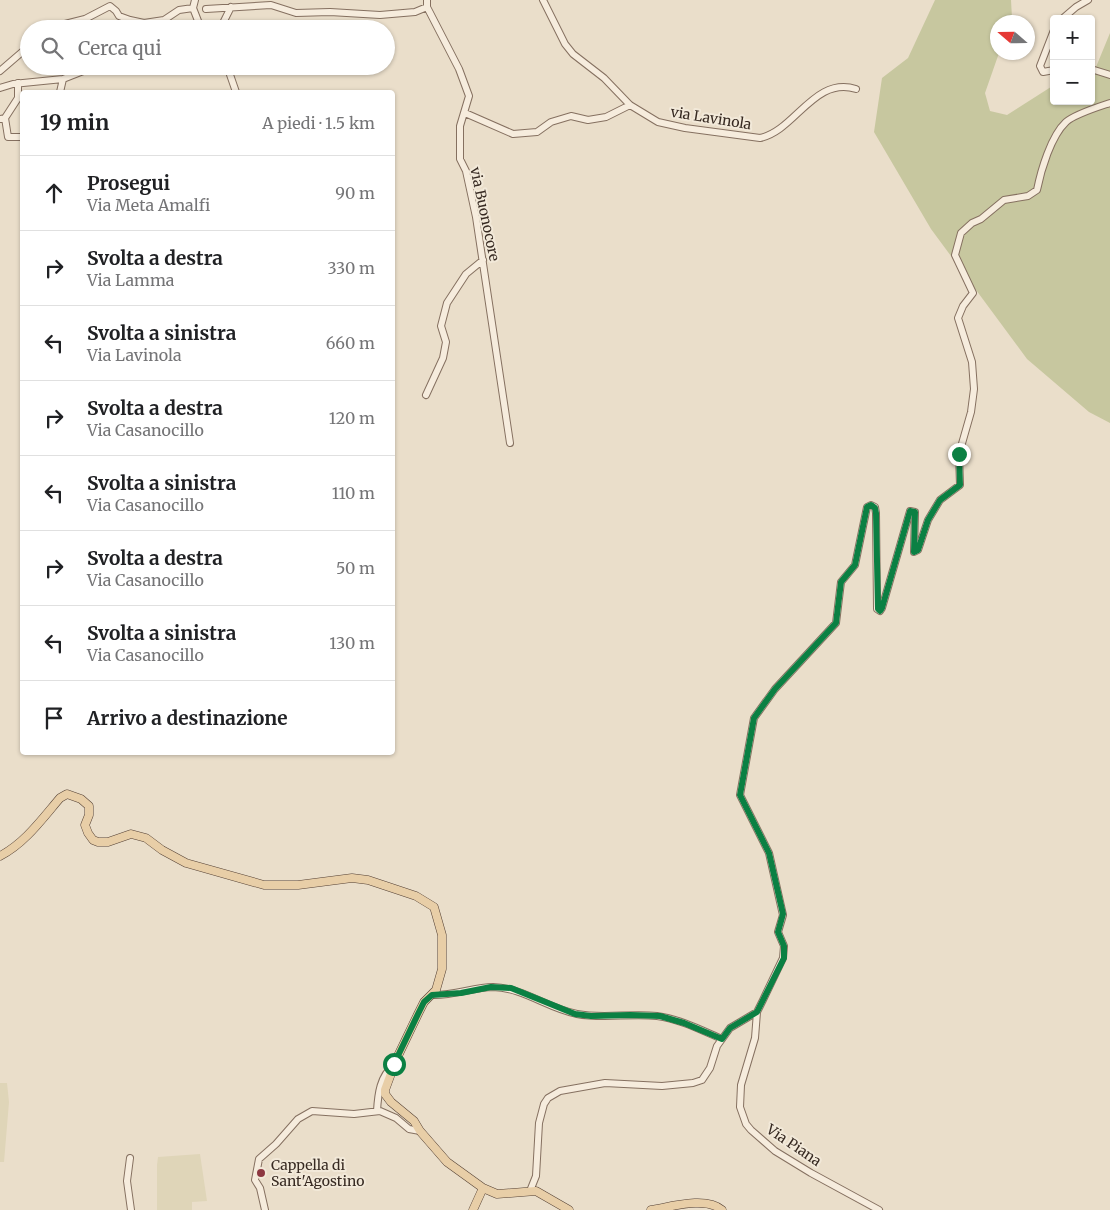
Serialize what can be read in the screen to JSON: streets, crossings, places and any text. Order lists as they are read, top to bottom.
{
  "streets": {
    "street": ["via Lavinola", "via Buonocore", "Via Piana"]
  },
  "places": ["Cappella di Sant'Agostino"],
  "north": "left",
  "page": {
    "map_buttons": ["+", "−"],
    "search": "Cerca qui",
    "heading": ["19 min", "A piedi · 1.5 km"],
    "list": [
      ["Prosegui", "Via Meta Amalfi", "90 m"],
      ["Svolta a destra", "Via Lamma", "330 m"],
      ["Svolta a sinistra", "Via Lavinola", "660 m"],
      ["Svolta a destra", "Via Casanocillo", "120 m"],
      ["Svolta a sinistra", "Via Casanocillo", "110 m"],
      ["Svolta a destra", "Via Casanocillo", "50 m"],
      ["Svolta a sinistra", "Via Casanocillo", "130 m"],
      "Arrivo a destinazione"
    ]
  }
}
